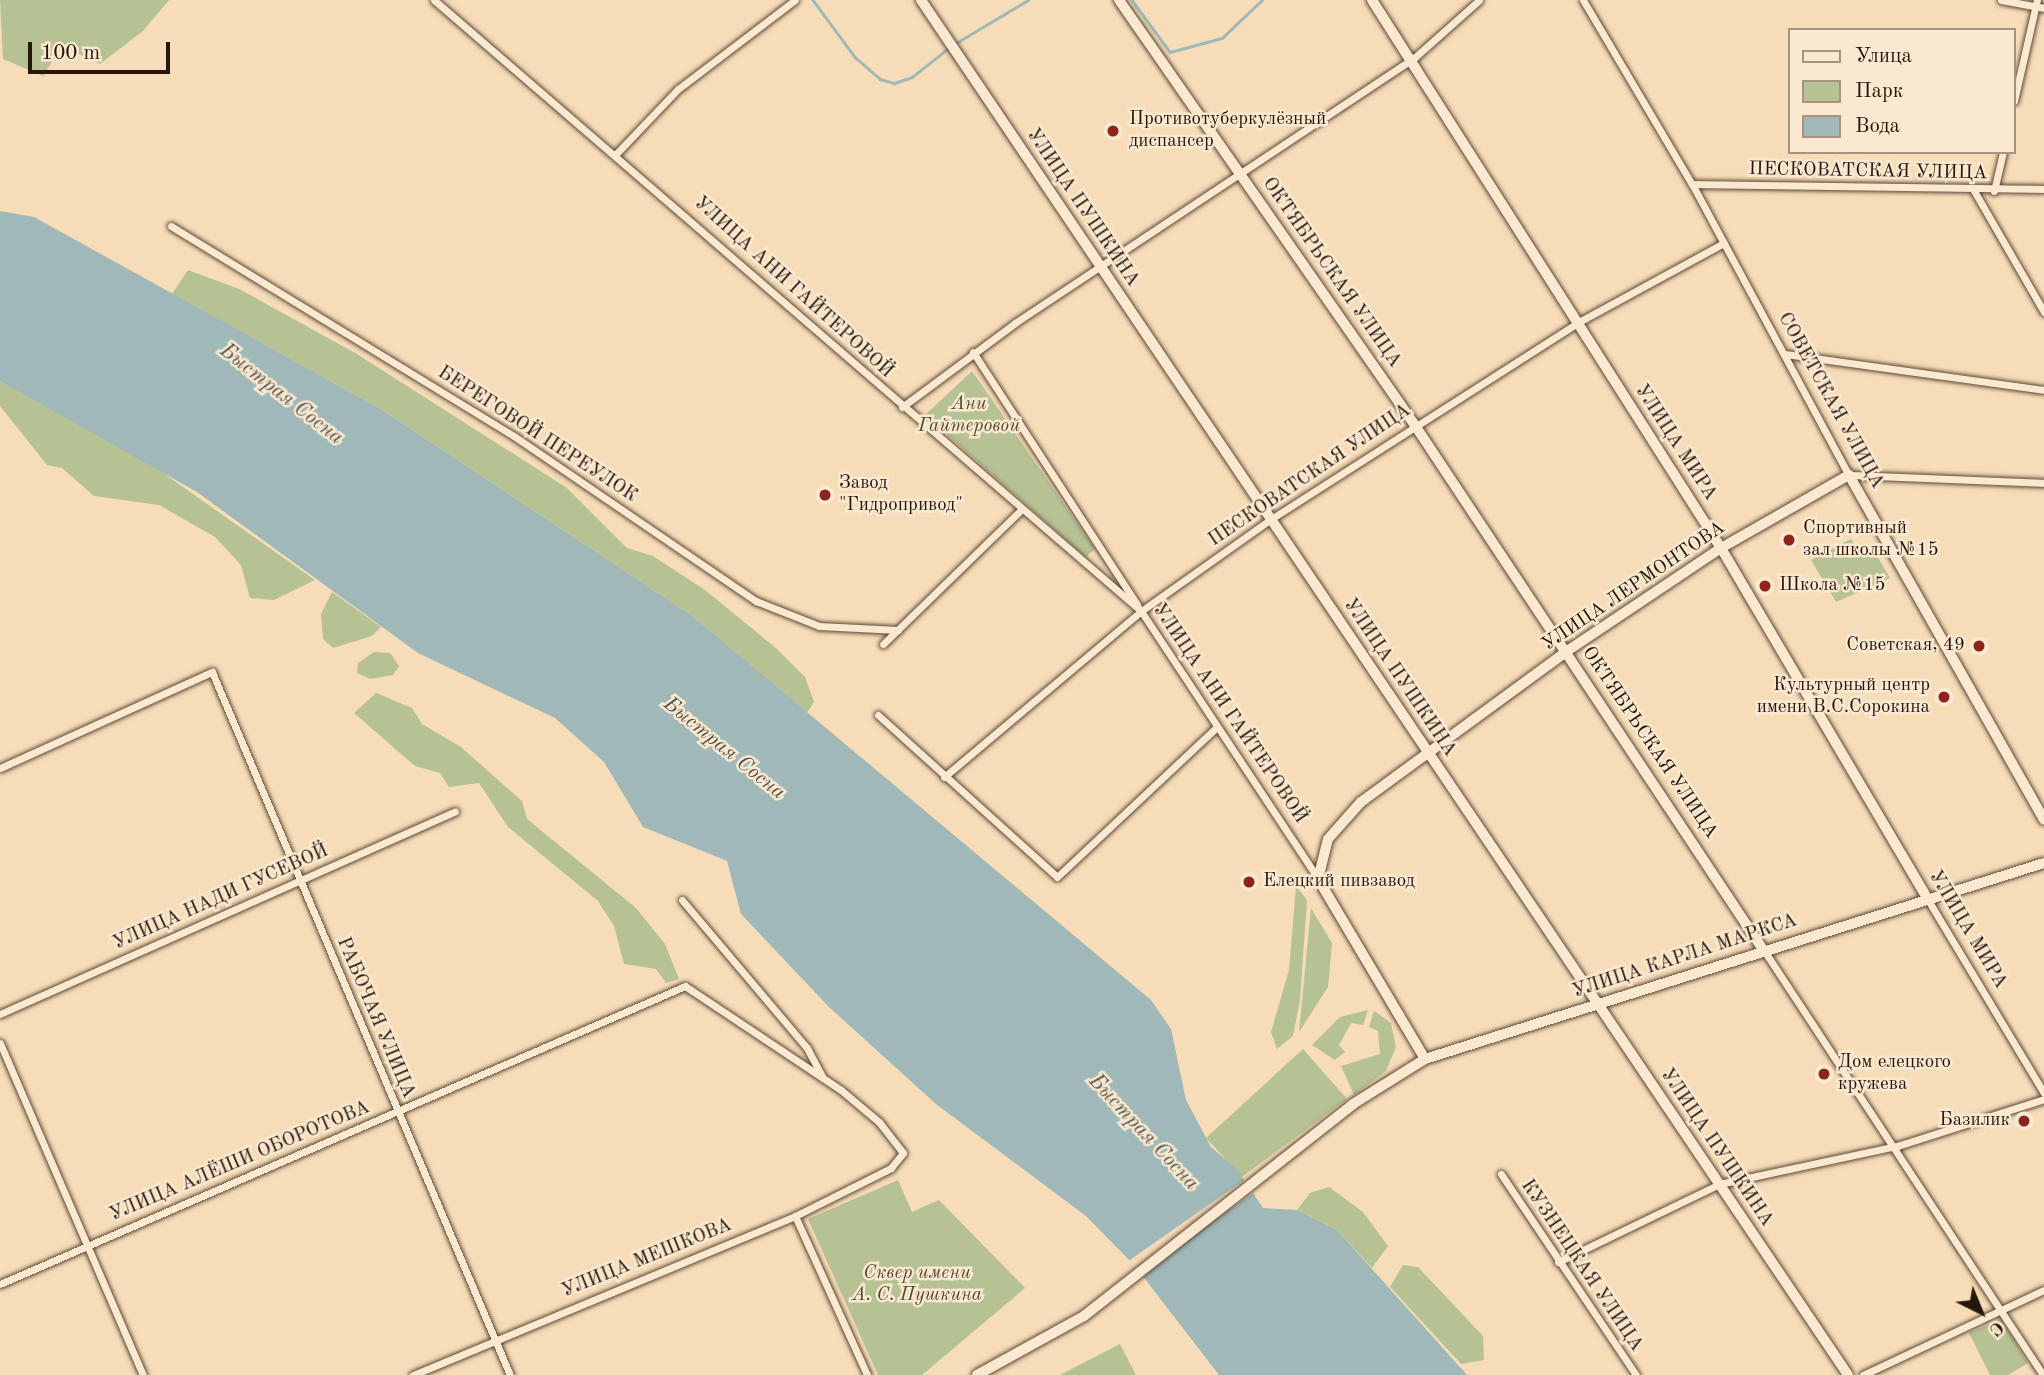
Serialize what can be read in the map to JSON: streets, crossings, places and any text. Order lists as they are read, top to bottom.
{
  "streets": {
    "street": [
      "ПЕСКОВАТСКАЯ УЛИЦА",
      "УЛИЦА ПУШКИНА",
      "ОКТЯБРЬСКАЯ УЛИЦА",
      "УЛИЦА АНИ ГАЙТЕРОВОЙ",
      "СОВЕТСКАЯ УЛИЦА",
      "БЕРЕГОВОЙ ПЕРЕУЛОК",
      "УЛИЦА МИРА",
      "УЛИЦА ЛЕРМОНТОВА",
      "УЛИЦА НАДИ ГУСЕВОЙ",
      "УЛИЦА КАРЛА МАРКСА",
      "РАБОЧАЯ УЛИЦА",
      "УЛИЦА АЛЁШИ ОБОРОТОВА",
      "УЛИЦА МЕШКОВА",
      "КУЗНЕЦКАЯ УЛИЦА"
    ]
  },
  "crossings": [
    ["ПЕСКОВАТСКАЯ УЛИЦА", "УЛИЦА ПУШКИНА"],
    ["ПЕСКОВАТСКАЯ УЛИЦА", "ОКТЯБРЬСКАЯ УЛИЦА"],
    ["ПЕСКОВАТСКАЯ УЛИЦА", "УЛИЦА АНИ ГАЙТЕРОВОЙ"],
    ["ПЕСКОВАТСКАЯ УЛИЦА", "СОВЕТСКАЯ УЛИЦА"],
    ["ПЕСКОВАТСКАЯ УЛИЦА", "УЛИЦА МИРА"],
    ["УЛИЦА ПУШКИНА", "УЛИЦА ЛЕРМОНТОВА"],
    ["УЛИЦА ПУШКИНА", "УЛИЦА КАРЛА МАРКСА"],
    ["ОКТЯБРЬСКАЯ УЛИЦА", "УЛИЦА ЛЕРМОНТОВА"],
    ["ОКТЯБРЬСКАЯ УЛИЦА", "УЛИЦА КАРЛА МАРКСА"],
    ["УЛИЦА АНИ ГАЙТЕРОВОЙ", "УЛИЦА ЛЕРМОНТОВА"],
    ["УЛИЦА АНИ ГАЙТЕРОВОЙ", "УЛИЦА КАРЛА МАРКСА"],
    ["СОВЕТСКАЯ УЛИЦА", "УЛИЦА ЛЕРМОНТОВА"],
    ["УЛИЦА МИРА", "УЛИЦА ЛЕРМОНТОВА"],
    ["УЛИЦА МИРА", "УЛИЦА КАРЛА МАРКСА"],
    ["УЛИЦА НАДИ ГУСЕВОЙ", "РАБОЧАЯ УЛИЦА"],
    ["РАБОЧАЯ УЛИЦА", "УЛИЦА АЛЁШИ ОБОРОТОВА"],
    ["РАБОЧАЯ УЛИЦА", "УЛИЦА МЕШКОВА"],
    ["УЛИЦА АЛЁШИ ОБОРОТОВА", "УЛИЦА МЕШКОВА"]
  ],
  "water": ["Быстрая Сосна"],
  "parks": ["Ани Гайтеровой", "Сквер имени А. С. Пушкина"],
  "places": [
    "Противотуберкулёзный диспансер",
    "Завод \"Гидропривод\"",
    "Спортивный зал школы №15",
    "Школа №15",
    "Советская, 49",
    "Культурный центр имени В.С.Сорокина",
    "Елецкий пивзавод",
    "Дом елецкого кружева",
    "Базилик"
  ],
  "legend": ["Улица", "Парк", "Вода"],
  "scale_bar": "100 m",
  "north": "bottom right"
}
